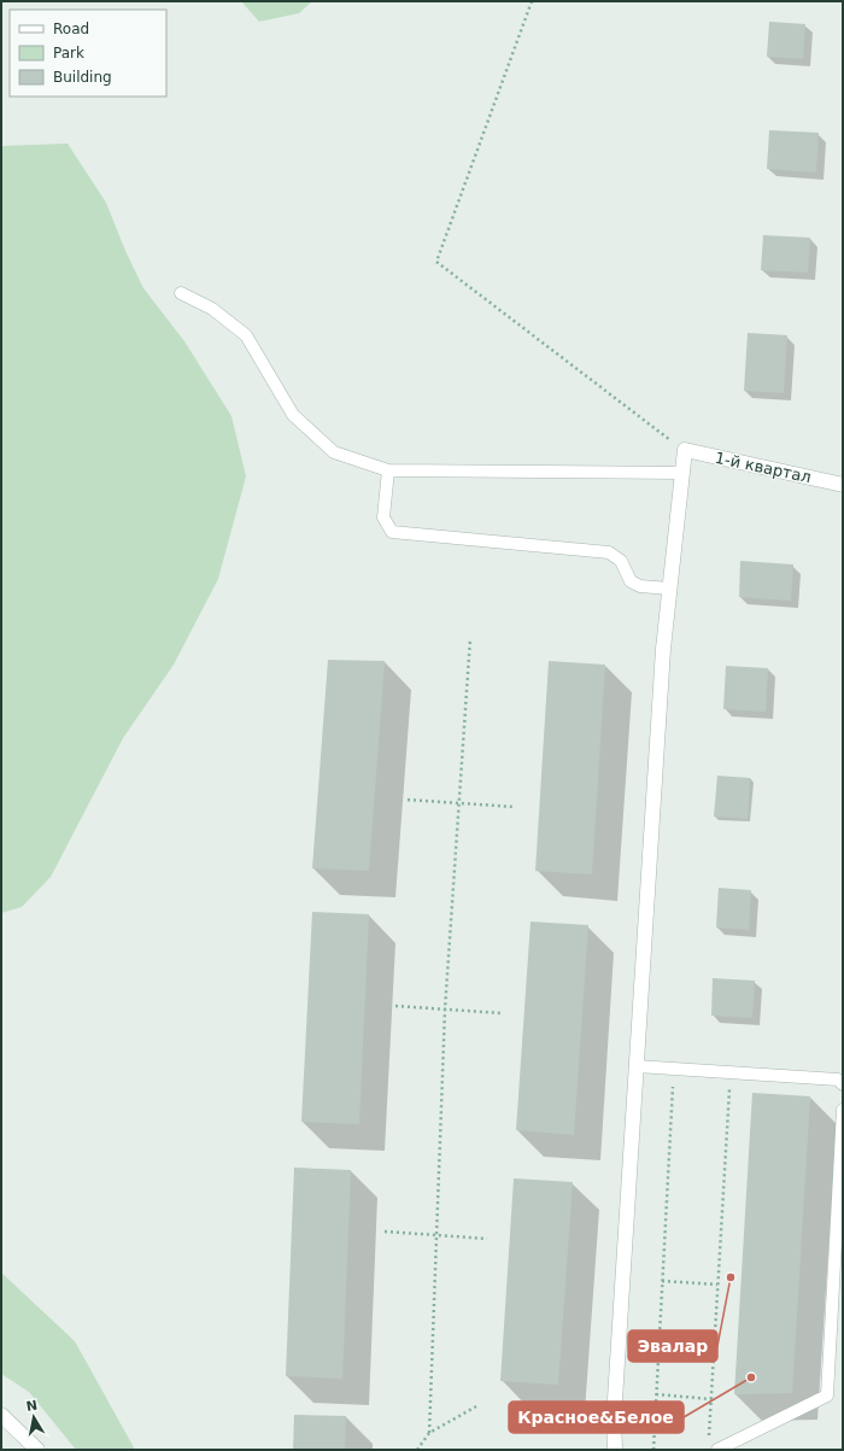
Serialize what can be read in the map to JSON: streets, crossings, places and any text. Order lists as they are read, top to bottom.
{
  "streets": {
    "street": ["1-й квартал"]
  },
  "places": ["Эвалар", "Красное&Белое"],
  "legend": ["Road", "Park", "Building"],
  "north": "top"
}
